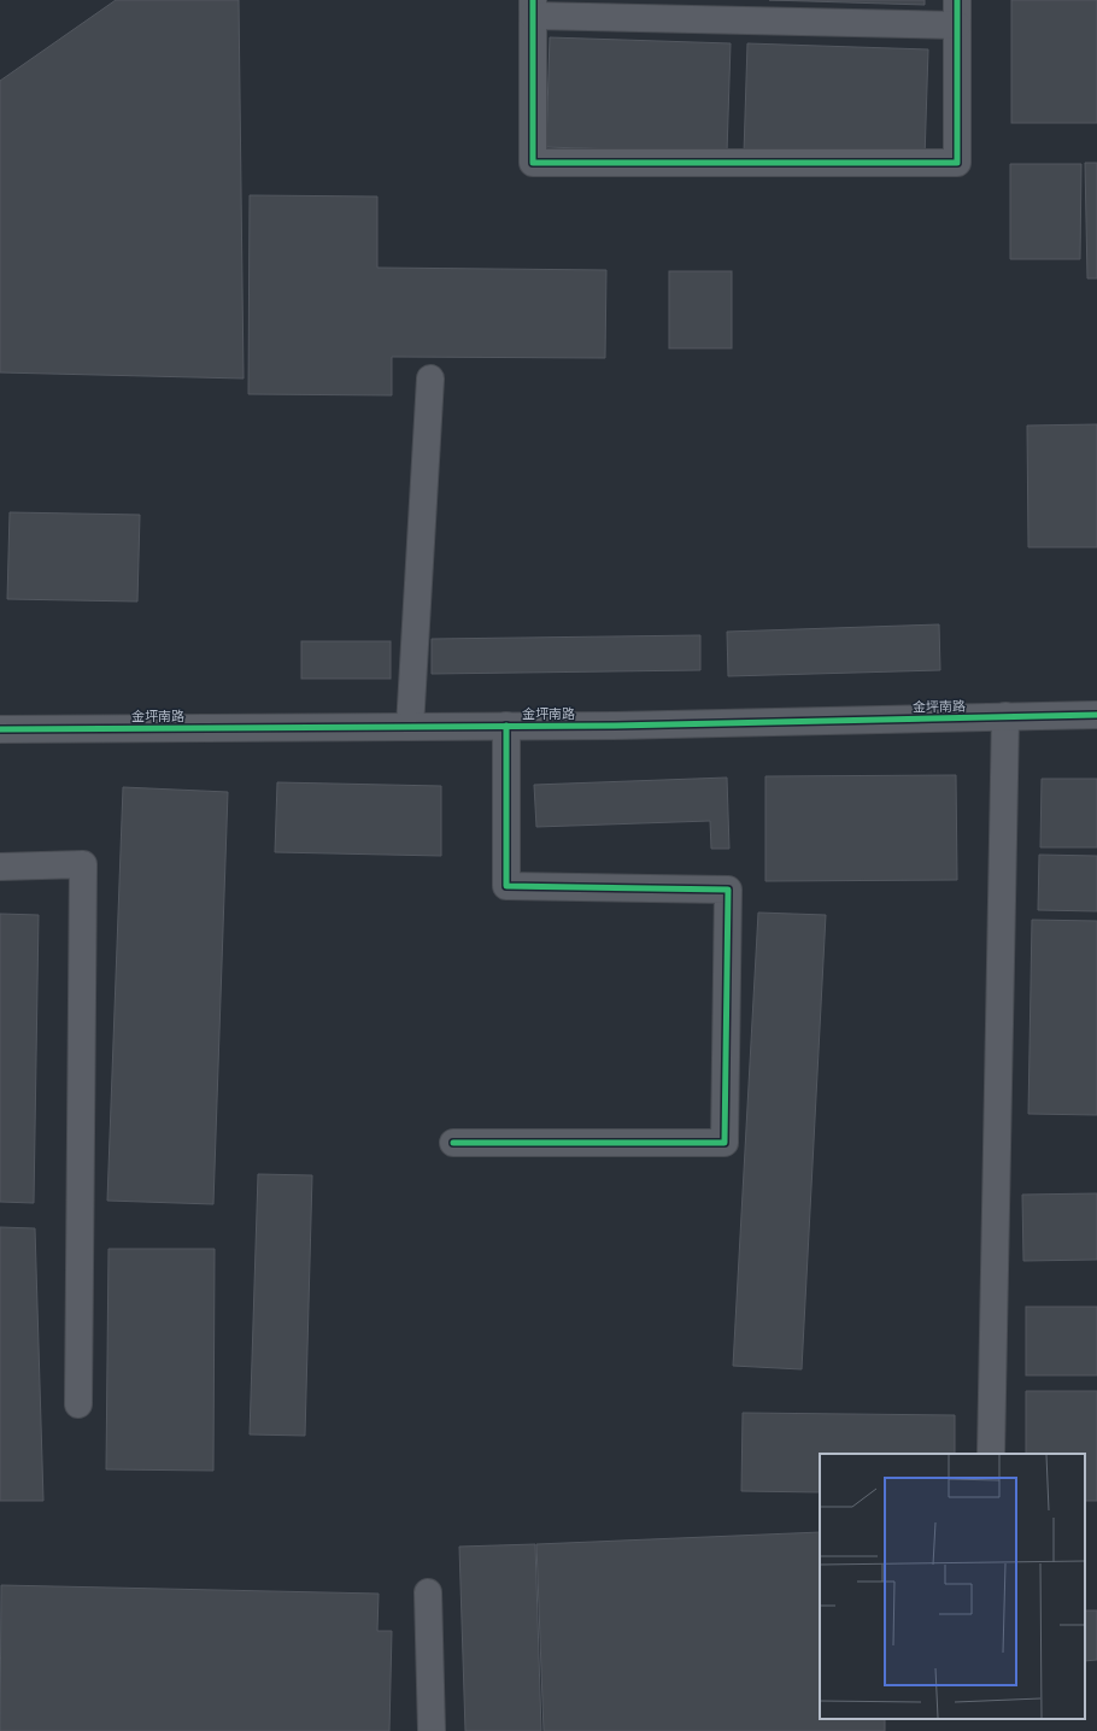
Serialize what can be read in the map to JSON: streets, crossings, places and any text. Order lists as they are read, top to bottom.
{
  "streets": {
    "street": ["金坪南路"]
  }
}
